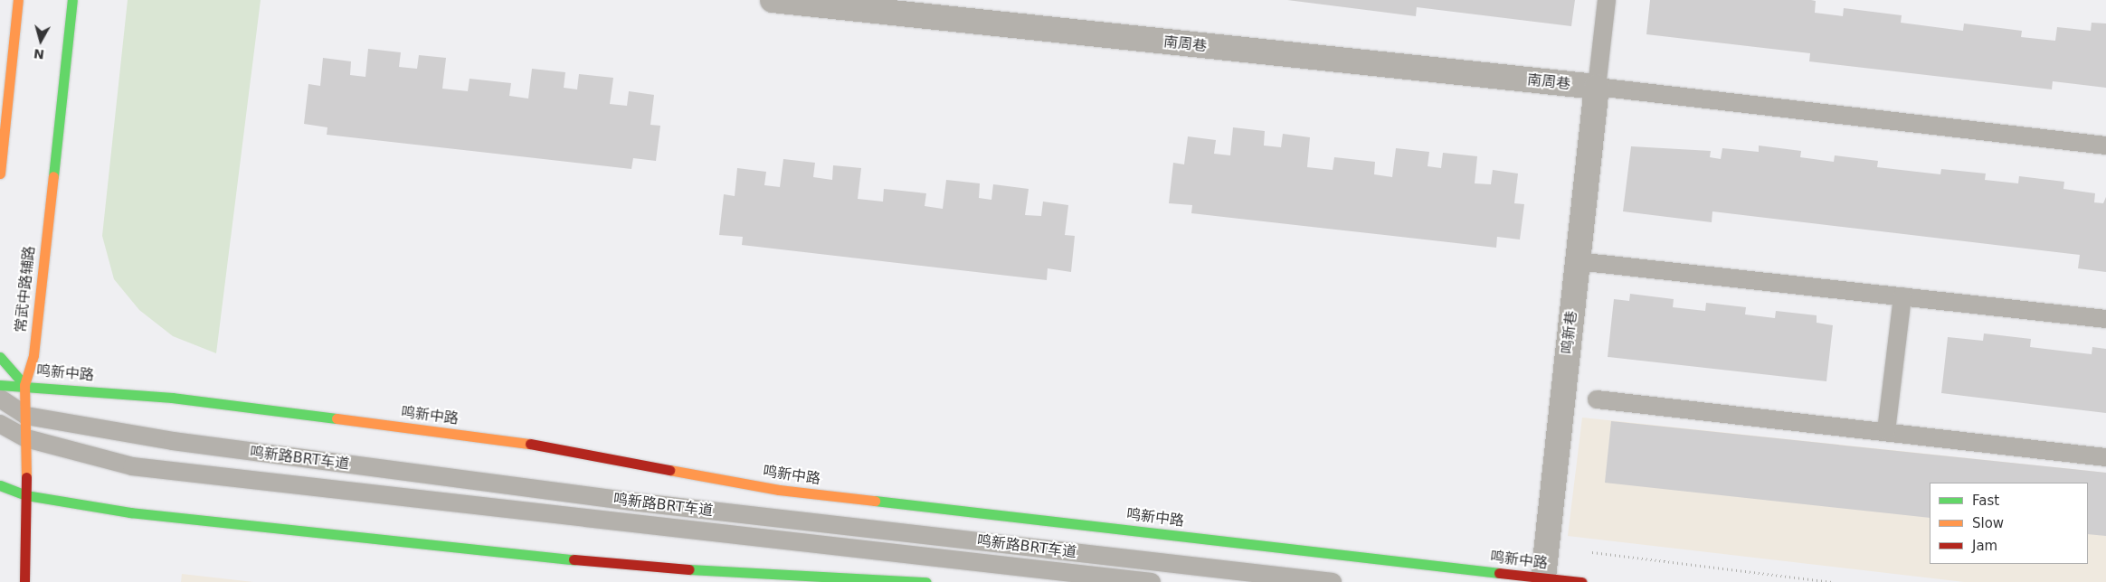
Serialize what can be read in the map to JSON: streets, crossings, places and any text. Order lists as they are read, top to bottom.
{
  "streets": {
    "main road": ["常武中路辅路", "鸣新中路"],
    "street": ["南周巷", "鸣新巷"],
    "lane": ["鸣新路BRT车道"]
  },
  "crossings": [
    ["南周巷", "鸣新巷"],
    ["常武中路辅路", "鸣新中路"],
    ["常武中路辅路", "鸣新路BRT车道"],
    ["鸣新巷", "鸣新中路"]
  ],
  "legend": ["Fast", "Slow", "Jam"],
  "north": "bottom"
}
